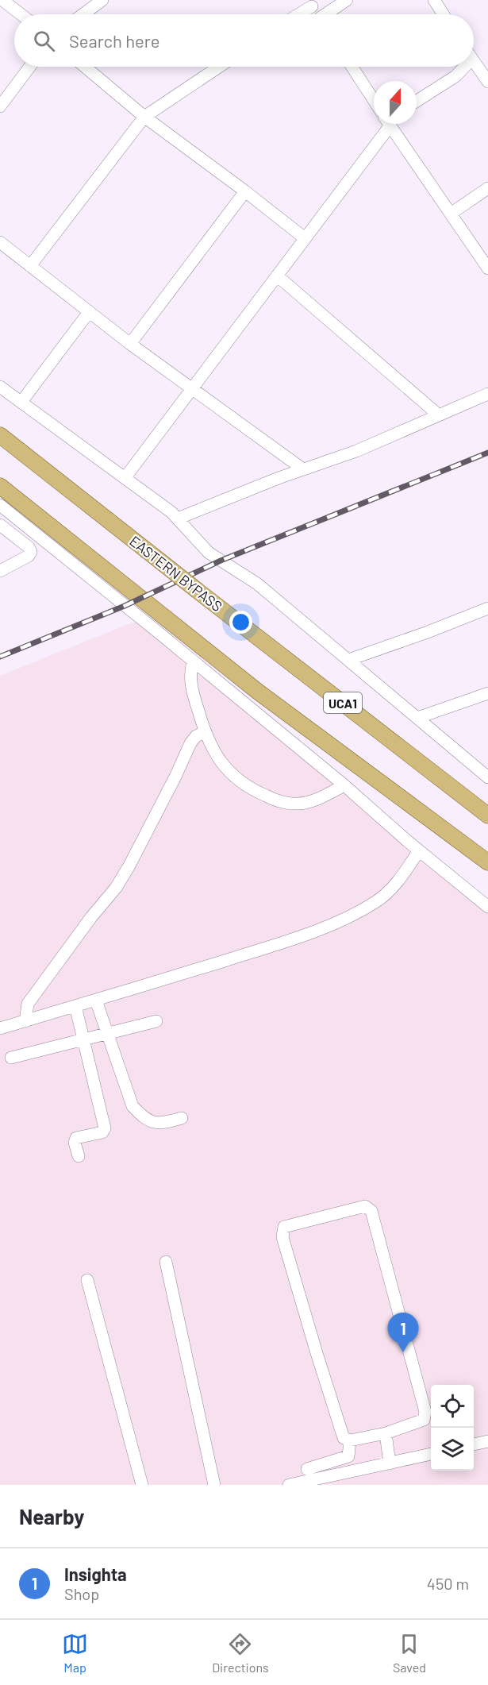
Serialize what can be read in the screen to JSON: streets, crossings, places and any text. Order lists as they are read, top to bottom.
{
  "streets": {
    "main road": ["EASTERN BYPASS", "UCA1"]
  },
  "north": "top",
  "page": {
    "search": "Search here",
    "pins": "1",
    "heading": "Nearby",
    "list": [
      {
        "mark": "1",
        "name": "Insighta",
        "note": "Shop",
        "value": "450 m"
      }
    ],
    "nav": ["Map", "Directions", "Saved"]
  }
}
